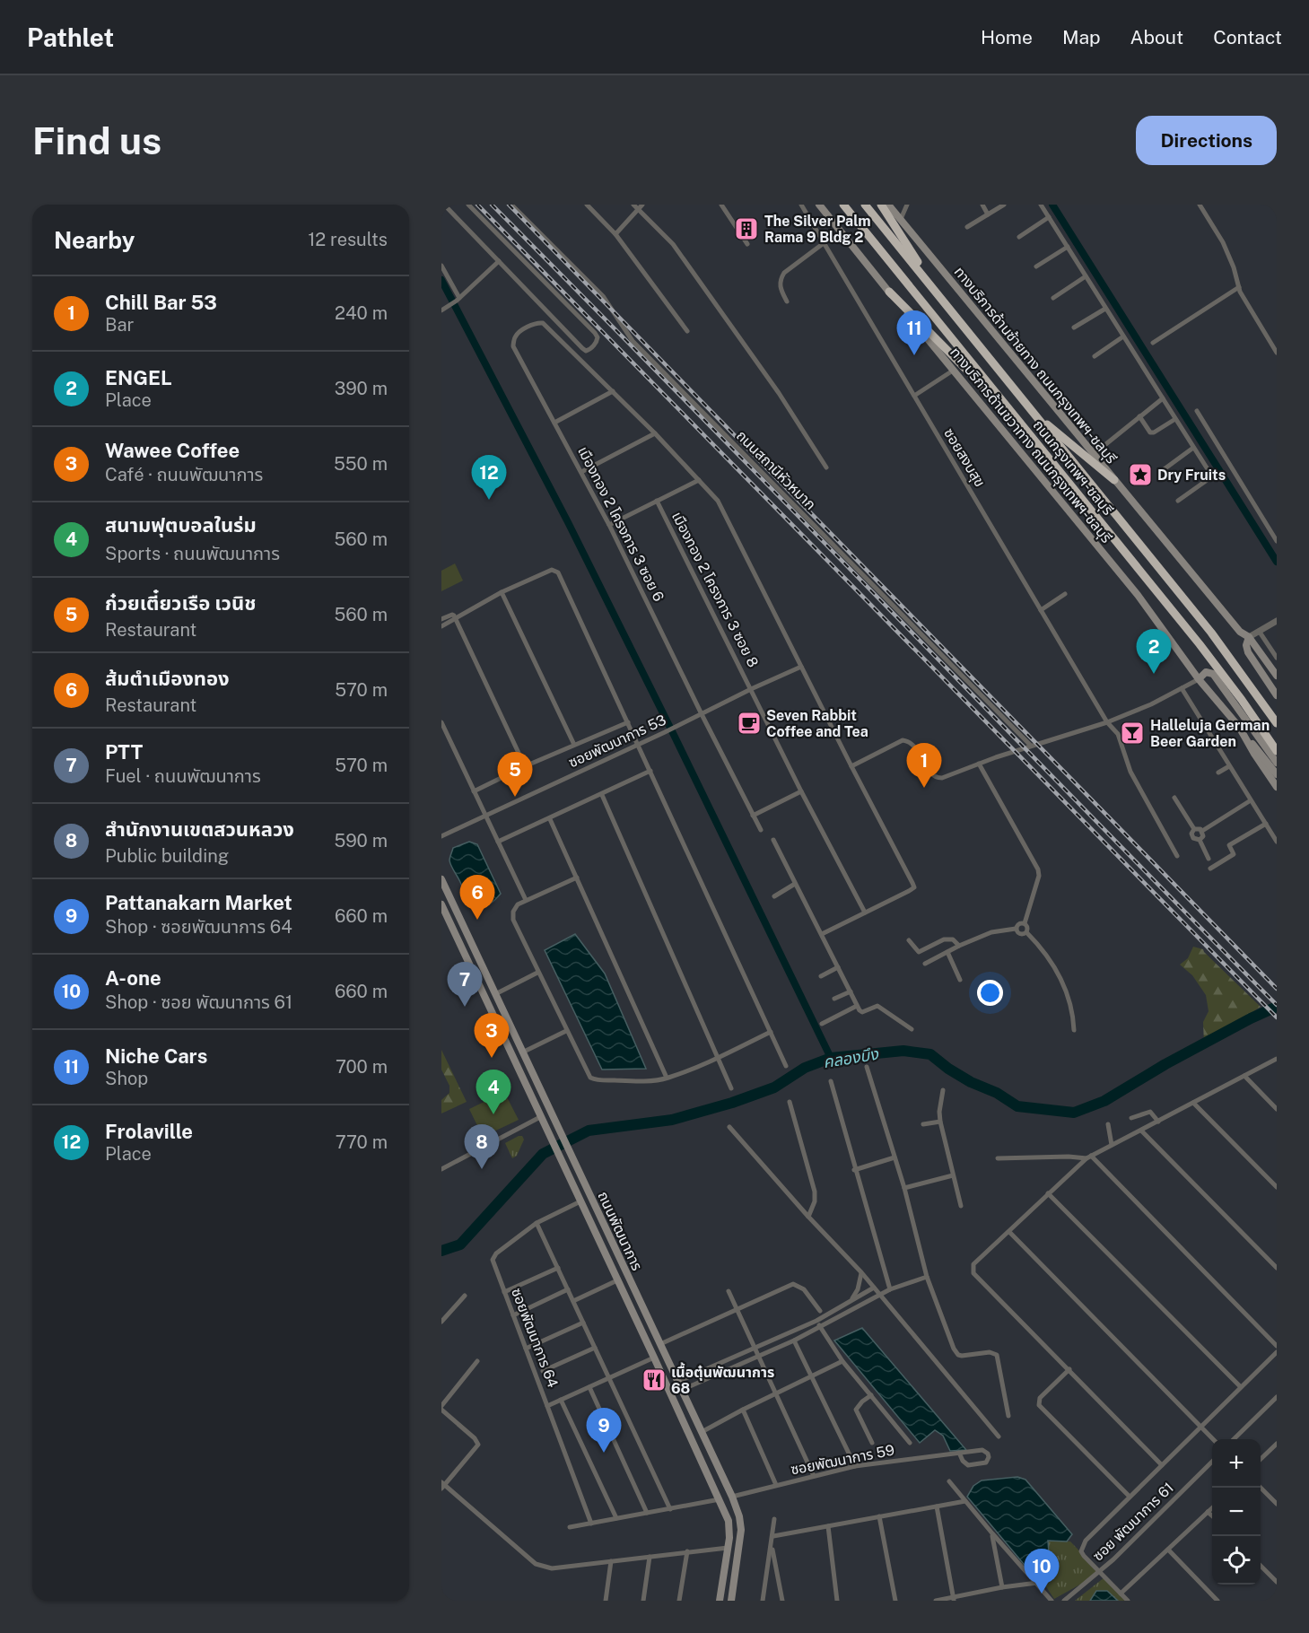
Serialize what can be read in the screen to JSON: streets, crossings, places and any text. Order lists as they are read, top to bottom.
{
  "streets": {
    "highway": ["ถนนกรุงเทพฯ-ชลบุรี"],
    "main road": ["ทางบริการด้านซ้ายทาง ถนนกรุงเทพฯ-ชลบุรี", "ทางบริการด้านขวาทาง ถนนกรุงเทพฯ-ชลบุรี", "ถนนพัฒนาการ"],
    "street": [
      "ซอยสงบสุข",
      "ถนนสถานีหัวหมาก",
      "เมืองทอง 2 โครงการ 3 ซอย 6",
      "เมืองทอง 2 โครงการ 3 ซอย 8",
      "ซอยพัฒนาการ 53",
      "ซอยพัฒนาการ 64",
      "ซอยพัฒนาการ 59",
      "ซอย พัฒนาการ 61"
    ]
  },
  "crossings": [
    ["เมืองทอง 2 โครงการ 3 ซอย 6", "ซอยพัฒนาการ 53"],
    ["เมืองทอง 2 โครงการ 3 ซอย 8", "ซอยพัฒนาการ 53"],
    ["ถนนพัฒนาการ", "ซอยพัฒนาการ 64"],
    ["ถนนพัฒนาการ", "ซอยพัฒนาการ 59"]
  ],
  "water": ["คลองบึง"],
  "places": {
    "building": ["The Silver Palm Rama 9 Bldg 2"],
    "place": ["Dry Fruits"],
    "cafe": ["Seven Rabbit Coffee and Tea"],
    "bar": ["Halleluja German Beer Garden"],
    "restaurant": ["เนื้อตุ๋นพัฒนาการ 68"]
  },
  "page": {
    "header": "Pathlet",
    "nav": [
      "Home",
      "Map",
      "About",
      "Contact"
    ],
    "buttons": "Directions",
    "title": "Find us",
    "heading": ["Nearby", "12 results"],
    "list": [
      {
        "mark": "1",
        "name": "Chill Bar 53",
        "note": "Bar",
        "value": "240 m"
      },
      {
        "mark": "2",
        "name": "ENGEL",
        "note": "Place",
        "value": "390 m"
      },
      {
        "mark": "3",
        "name": "Wawee Coffee",
        "note": "Café · ถนนพัฒนาการ",
        "value": "550 m"
      },
      {
        "mark": "4",
        "name": "สนามฟุตบอลในร่ม",
        "note": "Sports · ถนนพัฒนาการ",
        "value": "560 m"
      },
      {
        "mark": "5",
        "name": "ก๋วยเตี๋ยวเรือ เวนิช",
        "note": "Restaurant",
        "value": "560 m"
      },
      {
        "mark": "6",
        "name": "ส้มตำเมืองทอง",
        "note": "Restaurant",
        "value": "570 m"
      },
      {
        "mark": "7",
        "name": "PTT",
        "note": "Fuel · ถนนพัฒนาการ",
        "value": "570 m"
      },
      {
        "mark": "8",
        "name": "สำนักงานเขตสวนหลวง",
        "note": "Public building",
        "value": "590 m"
      },
      {
        "mark": "9",
        "name": "Pattanakarn Market",
        "note": "Shop · ซอยพัฒนาการ 64",
        "value": "660 m"
      },
      {
        "mark": "10",
        "name": "A-one",
        "note": "Shop · ซอย พัฒนาการ 61",
        "value": "660 m"
      },
      {
        "mark": "11",
        "name": "Niche Cars",
        "note": "Shop",
        "value": "700 m"
      },
      {
        "mark": "12",
        "name": "Frolaville",
        "note": "Place",
        "value": "770 m"
      }
    ],
    "pins": [
      "11",
      "12",
      "2",
      "1",
      "5",
      "6",
      "7",
      "3",
      "4",
      "8",
      "9",
      "10"
    ],
    "map_buttons": ["+", "−"]
  }
}
